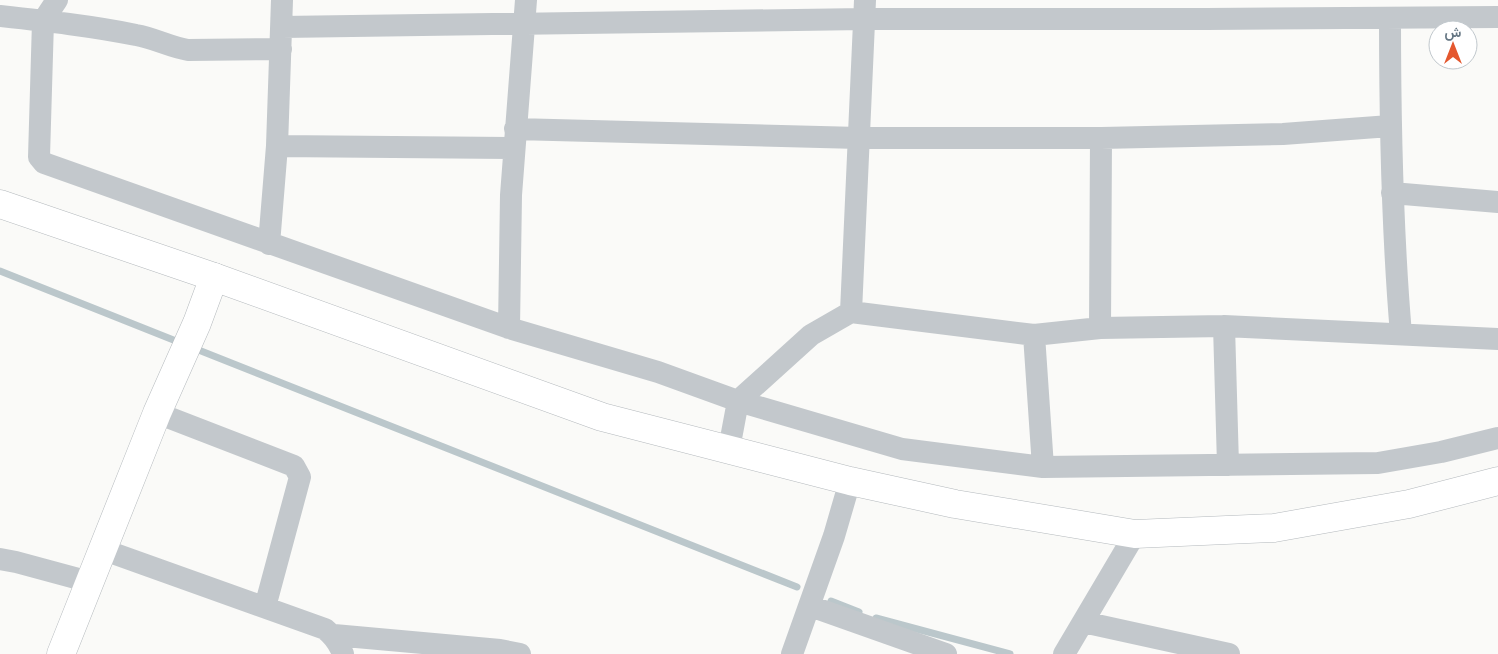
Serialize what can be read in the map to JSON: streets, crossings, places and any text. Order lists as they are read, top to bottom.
{
  "north": "top"
}
